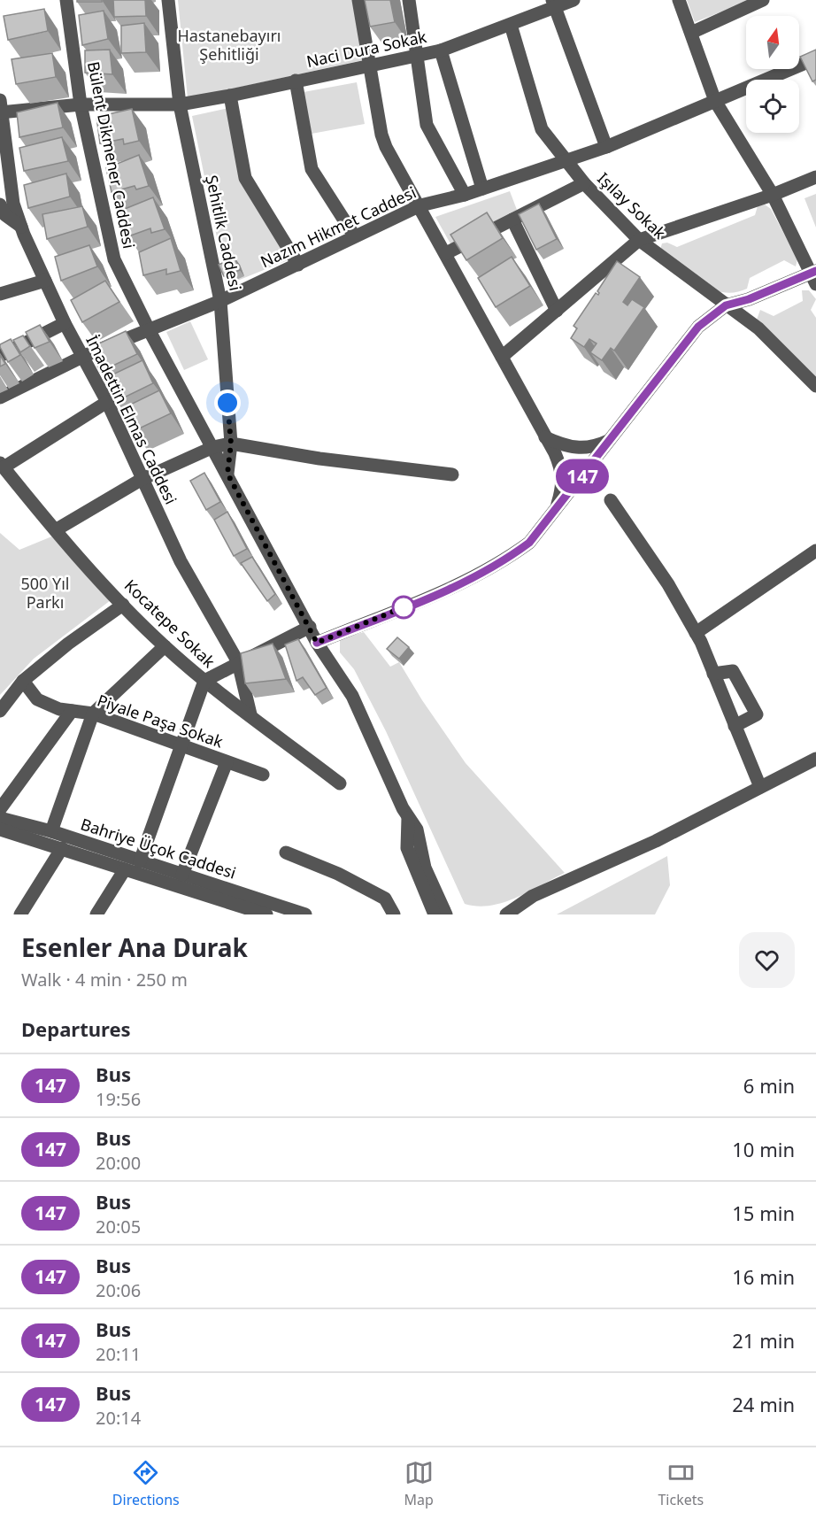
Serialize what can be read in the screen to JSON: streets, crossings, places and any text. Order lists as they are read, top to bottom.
{
  "streets": {
    "street": [
      "Naci Dura Sokak",
      "Bülent Dikmener Caddesi",
      "Işılay Sokak",
      "Nazım Hikmet Caddesi",
      "Şehitlik Caddesi",
      "İmadettin Elmas Caddesi",
      "Kocatepe Sokak",
      "Piyale Paşa Sokak",
      "Bahriye Üçok Caddesi"
    ]
  },
  "crossings": [
    ["Naci Dura Sokak", "Bülent Dikmener Caddesi"],
    ["Naci Dura Sokak", "Işılay Sokak"],
    ["Naci Dura Sokak", "Şehitlik Caddesi"],
    ["Naci Dura Sokak", "İmadettin Elmas Caddesi"],
    ["Bülent Dikmener Caddesi", "Nazım Hikmet Caddesi"],
    ["Bülent Dikmener Caddesi", "Şehitlik Caddesi"],
    ["Işılay Sokak", "Nazım Hikmet Caddesi"],
    ["Nazım Hikmet Caddesi", "Şehitlik Caddesi"],
    ["Nazım Hikmet Caddesi", "İmadettin Elmas Caddesi"],
    ["İmadettin Elmas Caddesi", "Kocatepe Sokak"]
  ],
  "parks": ["Hastanebayırı Şehitliği", "500 Yıl Parkı"],
  "lines": ["bus line 147"],
  "north": "top",
  "page": {
    "on_map": "147",
    "heading": [
      ["Esenler Ana Durak", "Walk · 4 min · 250 m"],
      "Departures"
    ],
    "list": [
      {
        "mark": "147",
        "name": "Bus",
        "note": "19:56",
        "value": "6 min"
      },
      {
        "mark": "147",
        "name": "Bus",
        "note": "20:00",
        "value": "10 min"
      },
      {
        "mark": "147",
        "name": "Bus",
        "note": "20:05",
        "value": "15 min"
      },
      {
        "mark": "147",
        "name": "Bus",
        "note": "20:06",
        "value": "16 min"
      },
      {
        "mark": "147",
        "name": "Bus",
        "note": "20:11",
        "value": "21 min"
      },
      {
        "mark": "147",
        "name": "Bus",
        "note": "20:14",
        "value": "24 min"
      }
    ],
    "tabs": ["Directions", "Map", "Tickets"]
  }
}
